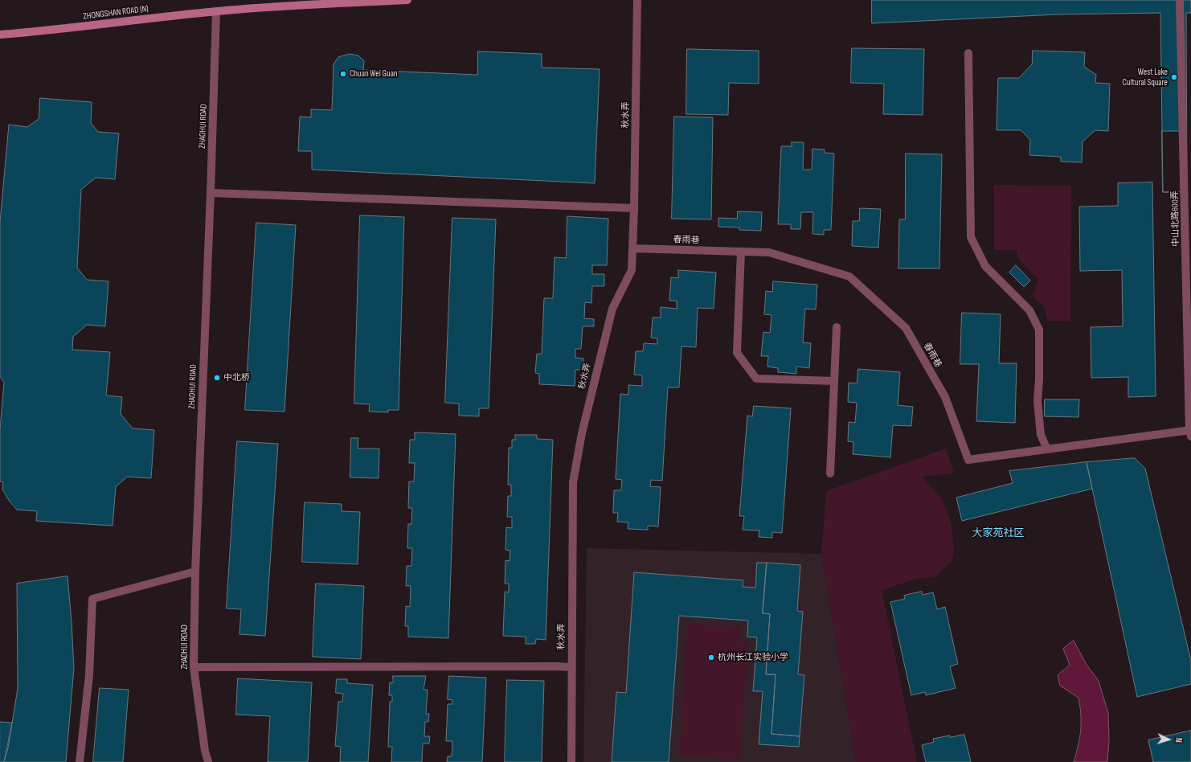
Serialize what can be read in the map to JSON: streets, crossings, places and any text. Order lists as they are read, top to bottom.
{
  "streets": {
    "main road": ["ZHONGSHAN ROAD (N)"],
    "street": [
      "秋水弄",
      "ZHAOHUI ROAD",
      "中山北路600弄",
      "春雨巷"
    ]
  },
  "crossings": [
    ["ZHONGSHAN ROAD (N)", "ZHAOHUI ROAD"],
    ["秋水弄", "春雨巷"],
    ["中山北路600弄", "春雨巷"]
  ],
  "districts": ["大家苑社区"],
  "places": [
    "Chuan Wei Guan",
    "West Lake Cultural Square",
    "中北桥",
    "杭州长江实验小学"
  ],
  "north": "right"
}
